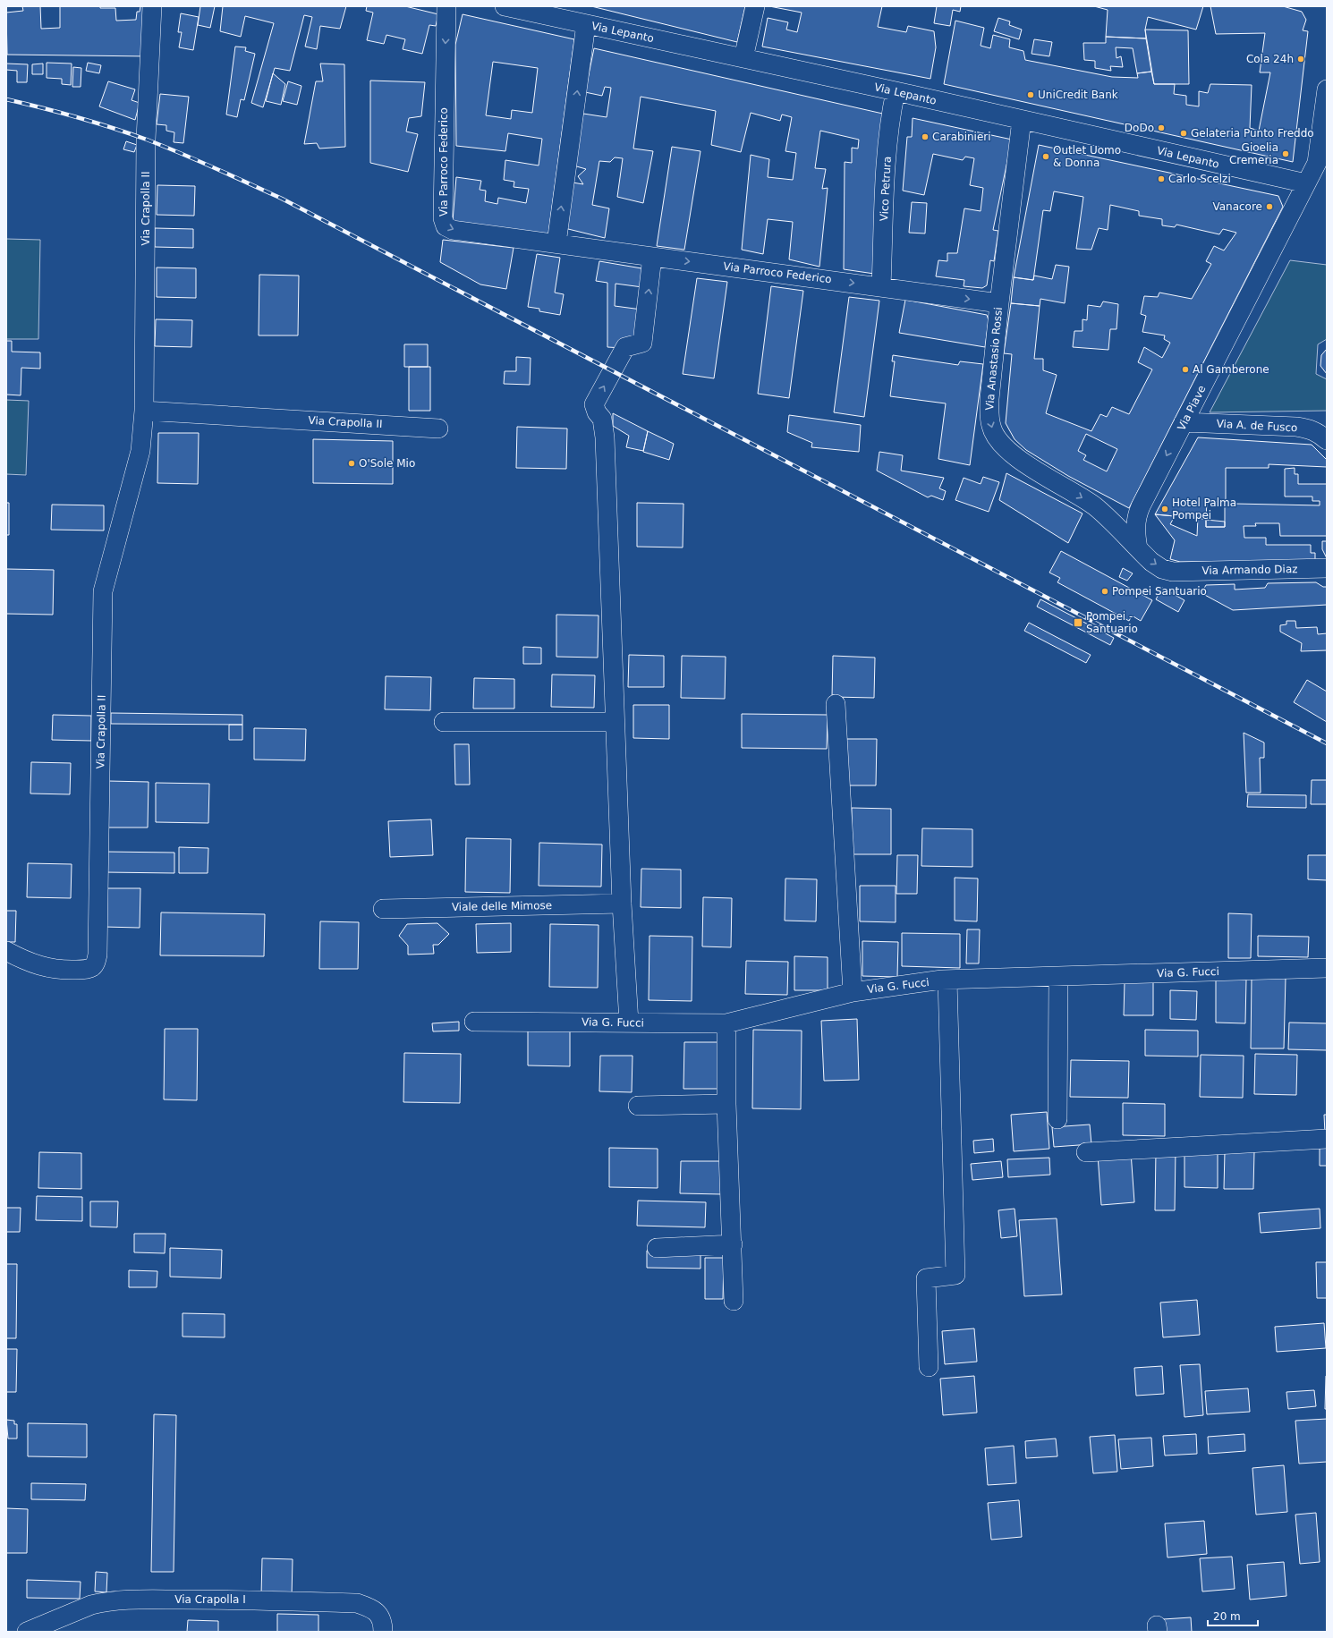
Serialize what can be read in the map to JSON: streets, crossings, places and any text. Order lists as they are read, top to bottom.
{
  "streets": {
    "street": [
      "Via Lepanto",
      "Via Parroco Federico",
      "Vico Petrura",
      "Via Crapolla II",
      "Via Anastasio Rossi",
      "Via Piave",
      "Via A. de Fusco",
      "Via Armando Diaz",
      "Viale delle Mimose",
      "Via G. Fucci",
      "Via Crapolla I"
    ]
  },
  "crossings": [
    ["Via Lepanto", "Vico Petrura"],
    ["Via Lepanto", "Via Anastasio Rossi"],
    ["Via Lepanto", "Via Piave"],
    ["Via Parroco Federico", "Vico Petrura"],
    ["Via Parroco Federico", "Via Anastasio Rossi"],
    ["Via Anastasio Rossi", "Via Piave"],
    ["Via Anastasio Rossi", "Via Armando Diaz"],
    ["Via Piave", "Via A. de Fusco"]
  ],
  "one_way": ["Via Anastasio Rossi"],
  "places": {
    "other": [
      "Cola 24h",
      "UniCredit Bank",
      "DoDo",
      "Gelateria Punto Freddo",
      "Carabinieri",
      "Gioelia Cremeria",
      "Outlet Uomo & Donna",
      "Carlo Scelzi",
      "Vanacore",
      "Al Gamberone",
      "O'Sole Mio",
      "Hotel Palma Pompei",
      "Pompei Santuario"
    ],
    "transit": ["Pompei - Santuario"]
  },
  "scale_bar": "20 m"
}
